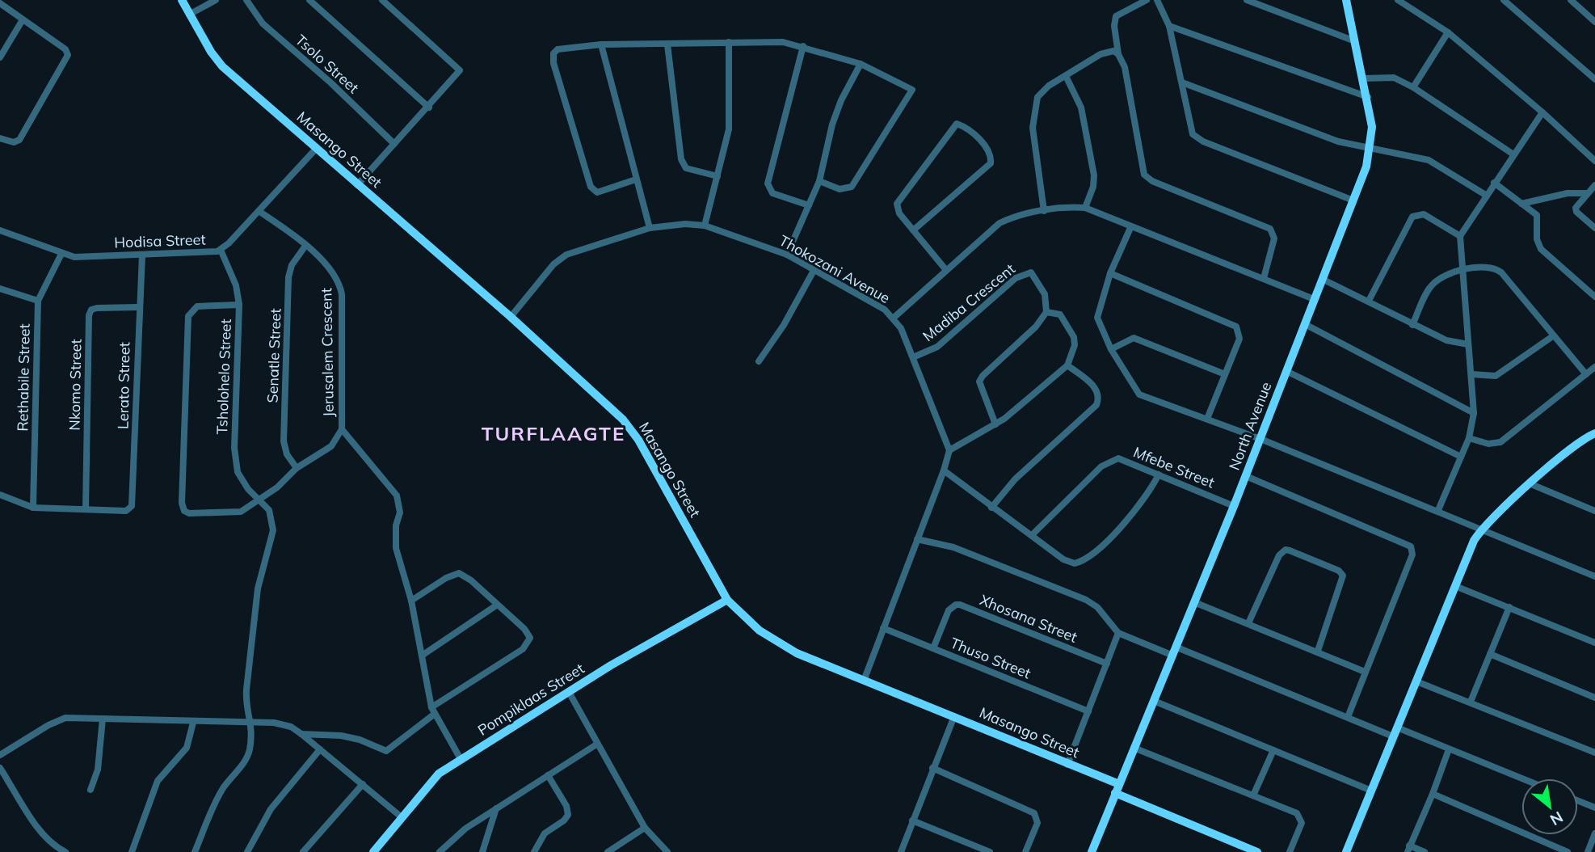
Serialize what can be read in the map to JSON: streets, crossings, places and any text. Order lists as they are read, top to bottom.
{
  "streets": {
    "street": [
      "Tsolo Street",
      "Masango Street",
      "Hodisa Street",
      "Thokozani Avenue",
      "Madiba Crescent",
      "Jerusalem Crescent",
      "Senatle Street",
      "Tsholohelo Street",
      "Rethabile Street",
      "Nkomo Street",
      "Lerato Street",
      "North Avenue",
      "Mfebe Street",
      "Xhosana Street",
      "Thuso Street",
      "Pompiklaas Street"
    ]
  },
  "crossings": [
    ["Masango Street", "Hodisa Street"],
    ["Masango Street", "Thokozani Avenue"],
    ["Masango Street", "North Avenue"],
    ["Masango Street", "Pompiklaas Street"],
    ["Hodisa Street", "Jerusalem Crescent"],
    ["Hodisa Street", "Tsholohelo Street"],
    ["Hodisa Street", "Rethabile Street"],
    ["Hodisa Street", "Lerato Street"],
    ["Thokozani Avenue", "Madiba Crescent"],
    ["Jerusalem Crescent", "Senatle Street"],
    ["Jerusalem Crescent", "Tsholohelo Street"],
    ["Nkomo Street", "Lerato Street"],
    ["North Avenue", "Mfebe Street"],
    ["Xhosana Street", "Thuso Street"]
  ],
  "districts": ["TURFLAAGTE"],
  "north": "bottom right"
}
